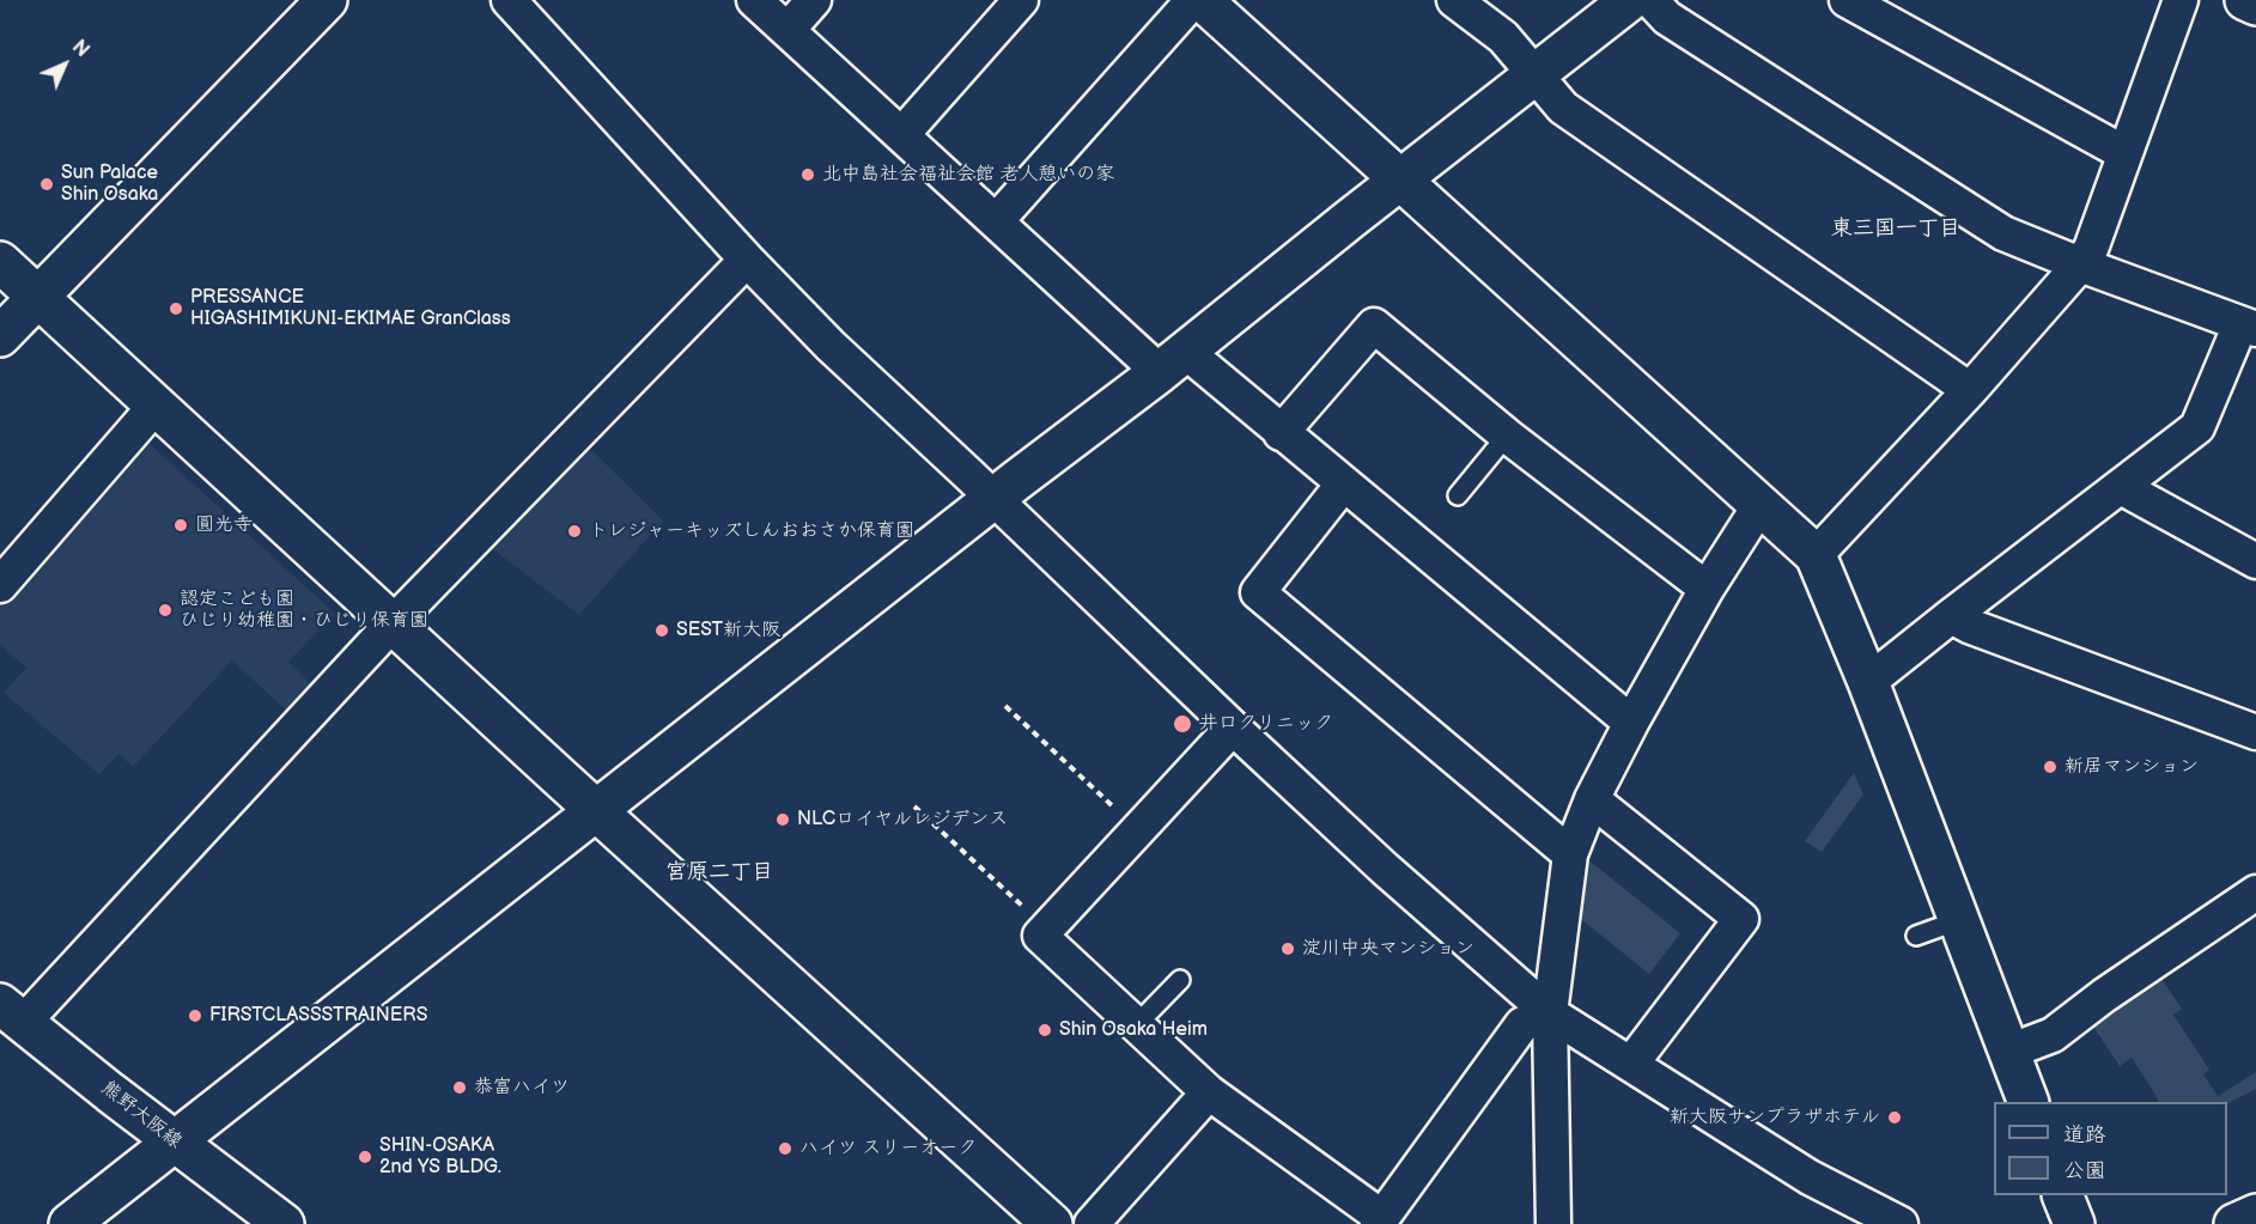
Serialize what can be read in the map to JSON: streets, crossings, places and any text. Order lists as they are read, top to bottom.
{
  "streets": {
    "street": ["熊野大阪線"]
  },
  "districts": ["東三国一丁目", "宮原二丁目"],
  "places": [
    "北中島社会福祉会館 老人憩いの家",
    "Sun Palace Shin Osaka",
    "PRESSANCE HIGASHIMIKUNI-EKIMAE GranClass",
    "圓光寺",
    "トレジャーキッズしんおおさか保育園",
    "認定こども園 ひじり幼稚園・ひじり保育園",
    "SEST新大阪",
    "井口クリニック",
    "新居マンション",
    "NLCロイヤルレジデンス",
    "淀川中央マンション",
    "FIRSTCLASSSTRAINERS",
    "Shin Osaka Heim",
    "恭富ハイツ",
    "新大阪サンプラザホテル",
    "ハイツ スリーオーク",
    "SHIN-OSAKA 2nd YS BLDG."
  ],
  "legend": ["道路", "公園"],
  "north": "top right"
}
